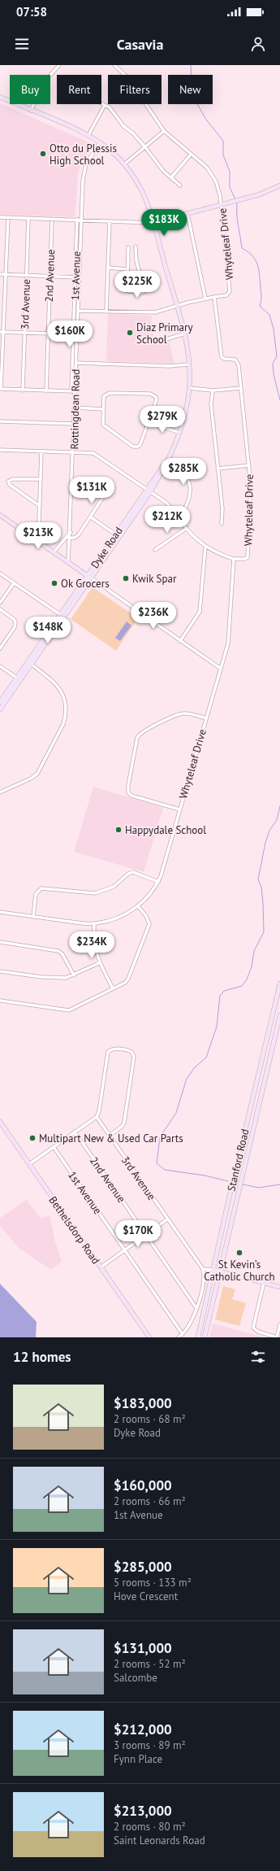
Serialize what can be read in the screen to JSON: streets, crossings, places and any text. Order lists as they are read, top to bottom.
{
  "streets": {
    "street": [
      "Whyteleaf Drive",
      "2nd Avenue",
      "1st Avenue",
      "3rd Avenue",
      "Rottingdean Road",
      "Dyke Road",
      "Stanford Road",
      "Bethelsdorp Road"
    ]
  },
  "crossings": [
    ["1st Avenue", "Rottingdean Road"],
    ["Rottingdean Road", "Dyke Road"]
  ],
  "places": [
    "Otto du Plessis High School",
    "Diaz Primary School",
    "Kwik Spar",
    "Ok Grocers",
    "Happydale School",
    "Multipart New & Used Car Parts",
    "St Kevin’s Catholic Church"
  ],
  "page": {
    "status": "07:58",
    "header": "Casavia",
    "chip": [
      "Buy",
      "Rent",
      "Filters",
      "New"
    ],
    "price": [
      "$183K",
      "$225K",
      "$160K",
      "$279K",
      "$285K",
      "$131K",
      "$212K",
      "$213K",
      "$236K",
      "$148K",
      "$234K",
      "$170K"
    ],
    "heading": "12 homes",
    "list": [
      {
        "name": "$183,000",
        "note": "2 rooms · 68 m² · Dyke Road"
      },
      {
        "name": "$160,000",
        "note": "2 rooms · 66 m² · 1st Avenue"
      },
      {
        "name": "$285,000",
        "note": "5 rooms · 133 m² · Hove Crescent"
      },
      {
        "name": "$131,000",
        "note": "2 rooms · 52 m² · Salcombe"
      },
      {
        "name": "$212,000",
        "note": "3 rooms · 89 m² · Fynn Place"
      },
      {
        "name": "$213,000",
        "note": "2 rooms · 80 m² · Saint Leonards Road"
      }
    ]
  }
}
